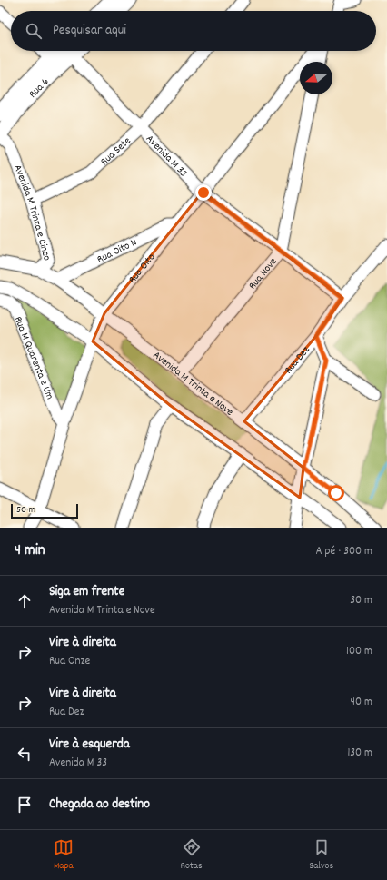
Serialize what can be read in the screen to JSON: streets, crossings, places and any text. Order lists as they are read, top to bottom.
{
  "streets": {
    "main road": ["Rua 6"],
    "street": [
      "Rua Sete",
      "Avenida M 33",
      "Avenida M Trinta e Cinco",
      "Rua Oito N",
      "Rua Oito",
      "Rua Nove",
      "Rua M Quarenta e Um",
      "Rua Dez",
      "Avenida M Trinta e Nove"
    ]
  },
  "crossings": [
    ["Rua 6", "Avenida M Trinta e Cinco"],
    ["Rua Sete", "Avenida M 33"],
    ["Rua Sete", "Avenida M Trinta e Cinco"],
    ["Avenida M 33", "Rua Oito"],
    ["Avenida M 33", "Rua Nove"],
    ["Avenida M 33", "Rua Dez"],
    ["Avenida M Trinta e Cinco", "Avenida M Trinta e Nove"],
    ["Rua Oito N", "Rua Oito"],
    ["Rua Oito N", "Avenida M Trinta e Nove"],
    ["Rua Oito", "Rua M Quarenta e Um"],
    ["Rua Oito", "Avenida M Trinta e Nove"],
    ["Rua Nove", "Avenida M Trinta e Nove"],
    ["Rua Dez", "Avenida M Trinta e Nove"]
  ],
  "scale_bar": "50 m",
  "north": "left",
  "page": {
    "search": "Pesquisar aqui",
    "scale": "50 m",
    "heading": ["4 min", "A pé · 300 m"],
    "list": [
      ["Siga em frente", "Avenida M Trinta e Nove", "30 m"],
      ["Vire à direita", "Rua Onze", "100 m"],
      ["Vire à direita", "Rua Dez", "40 m"],
      ["Vire à esquerda", "Avenida M 33", "130 m"],
      "Chegada ao destino"
    ],
    "nav": ["Mapa", "Rotas", "Salvos"]
  }
}
